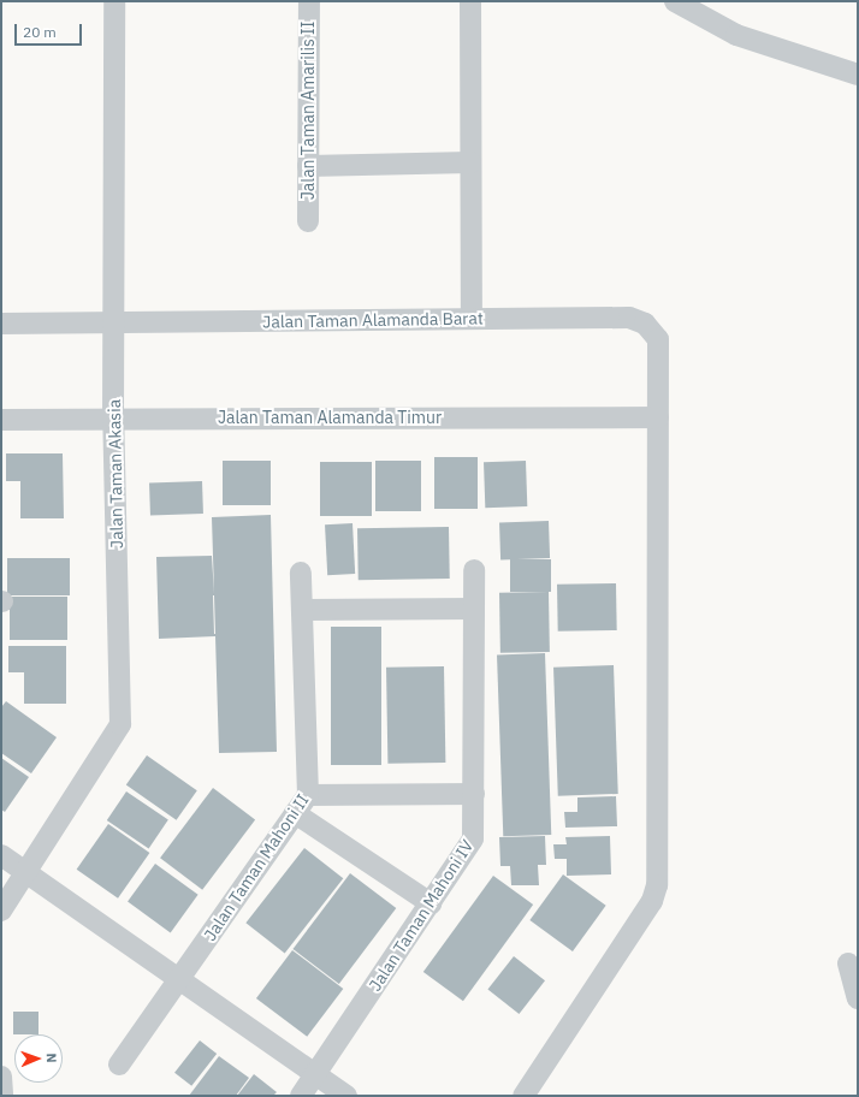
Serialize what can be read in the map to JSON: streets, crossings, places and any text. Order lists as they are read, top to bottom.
{
  "streets": {
    "street": [
      "Jalan Taman Amarilis II",
      "Jalan Taman Alamanda Barat",
      "Jalan Taman Alamanda Timur",
      "Jalan Taman Akasia",
      "Jalan Taman Mahoni II",
      "Jalan Taman Mahoni IV"
    ]
  },
  "crossings": [
    ["Jalan Taman Alamanda Barat", "Jalan Taman Alamanda Timur"],
    ["Jalan Taman Alamanda Barat", "Jalan Taman Akasia"],
    ["Jalan Taman Alamanda Timur", "Jalan Taman Akasia"]
  ],
  "scale_bar": "20 m",
  "north": "right"
}
